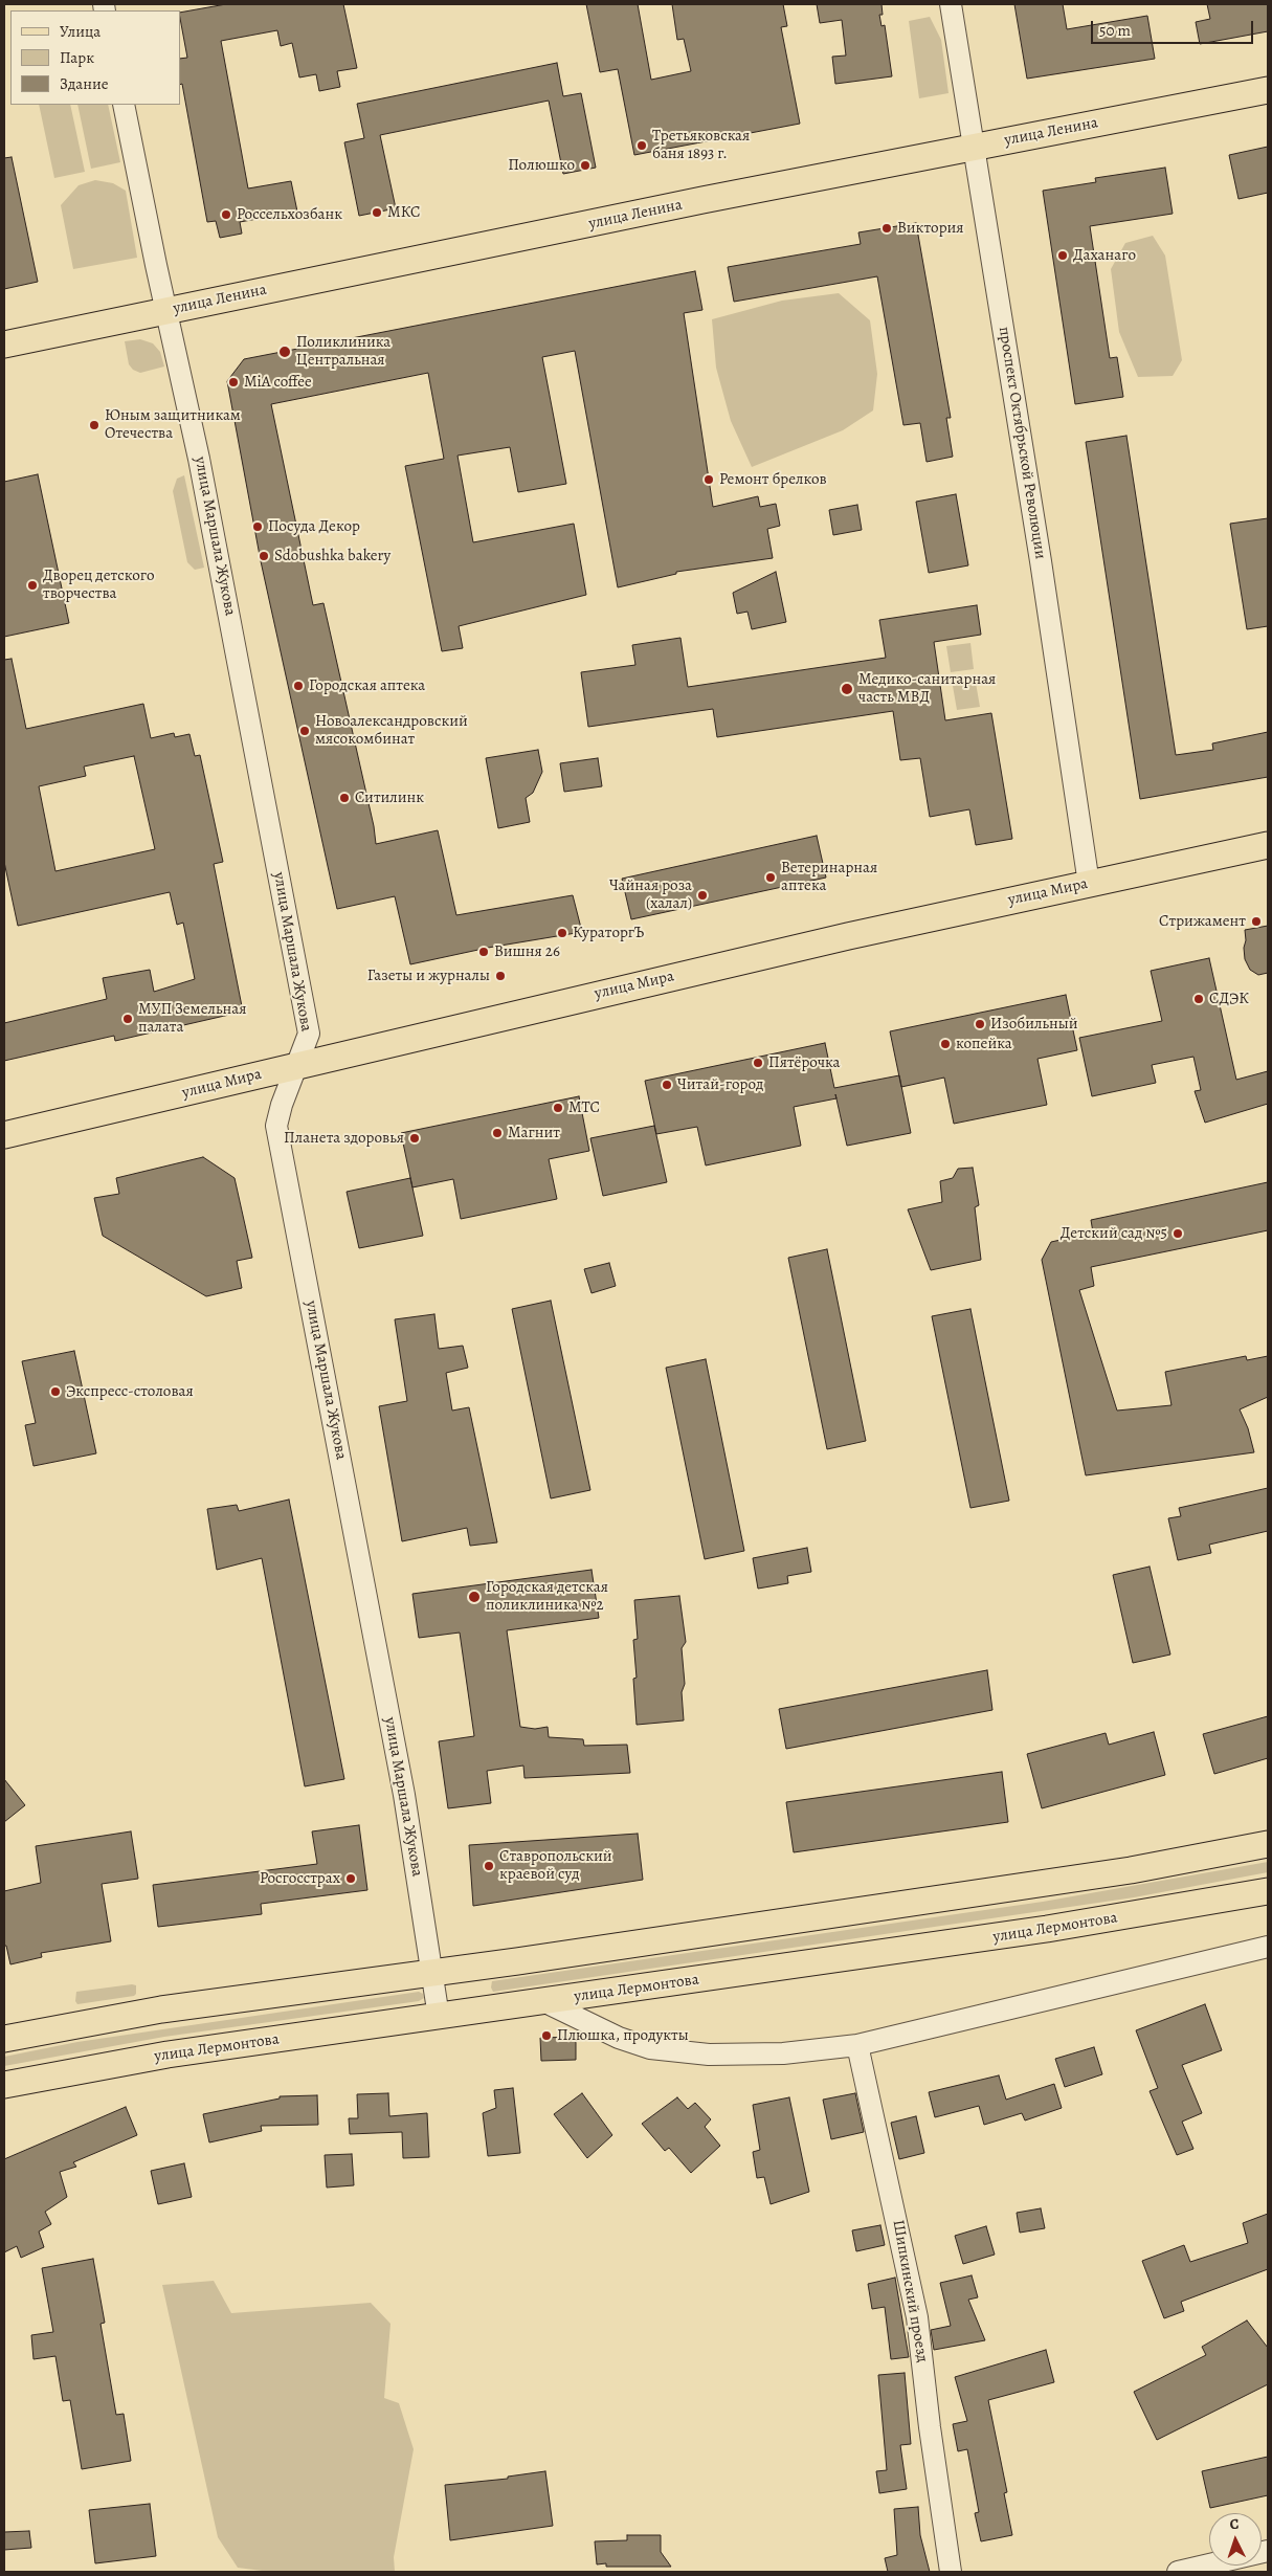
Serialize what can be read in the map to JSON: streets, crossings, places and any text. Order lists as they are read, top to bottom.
{
  "streets": {
    "main road": ["улица Ленина", "улица Мира", "улица Лермонтова"],
    "street": ["проспект Октябрьской Революции", "улица Маршала Жукова", "Шипкинский проезд"]
  },
  "crossings": [
    ["улица Ленина", "проспект Октябрьской Революции"],
    ["улица Ленина", "улица Маршала Жукова"],
    ["проспект Октябрьской Революции", "улица Мира"],
    ["улица Маршала Жукова", "улица Мира"],
    ["улица Маршала Жукова", "улица Лермонтова"]
  ],
  "places": [
    "Третьяковская баня 1893 г.",
    "Полюшко",
    "МКС",
    "Россельхозбанк",
    "Виктория",
    "Даханаго",
    "Поликлиника Центральная",
    "MiA coffee",
    "Юным защитникам Отечества",
    "Ремонт брелков",
    "Посуда Декор",
    "Sdobushka bakery",
    "Дворец детского творчества",
    "Городская аптека",
    "Медико-санитарная часть МВД",
    "Новоалександровский мясокомбинат",
    "Ситилинк",
    "Ветеринарная аптека",
    "Чайная роза (халал)",
    "Стрижамент",
    "КураторгЪ",
    "Вишня 26",
    "Газеты и журналы",
    "СДЭК",
    "МУП Земельная палата",
    "Изобильный",
    "копейка",
    "Пятёрочка",
    "Читай-город",
    "МТС",
    "Магнит",
    "Планета здоровья",
    "Детский сад №5",
    "Экспресс-столовая",
    "Городская детская поликлиника №2",
    "Ставропольский краевой суд",
    "Росгосстрах",
    "Плюшка, продукты"
  ],
  "legend": ["Улица", "Парк", "Здание"],
  "scale_bar": "50 m",
  "north": "top"
}
